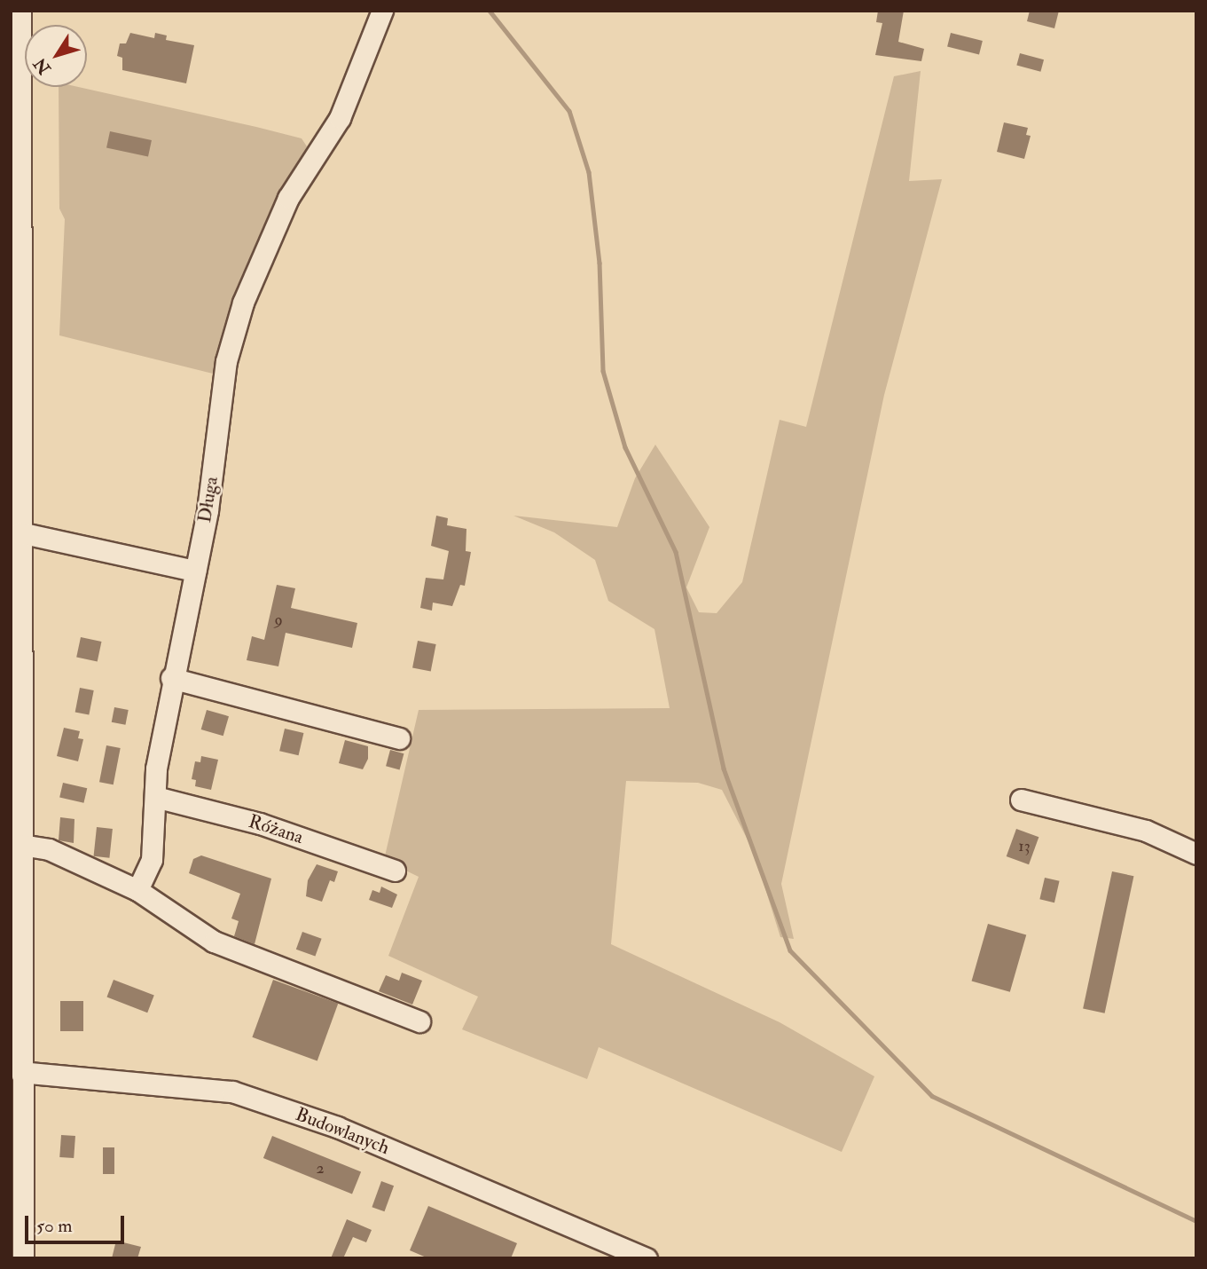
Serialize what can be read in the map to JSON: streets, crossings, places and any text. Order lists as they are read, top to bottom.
{
  "streets": {
    "street": ["Długa", "Różana", "Budowlanych"]
  },
  "crossings": [
    ["Długa", "Różana"]
  ],
  "house_numbers": ["9", "13", "2"],
  "scale_bar": "50 m",
  "north": "bottom left"
}
